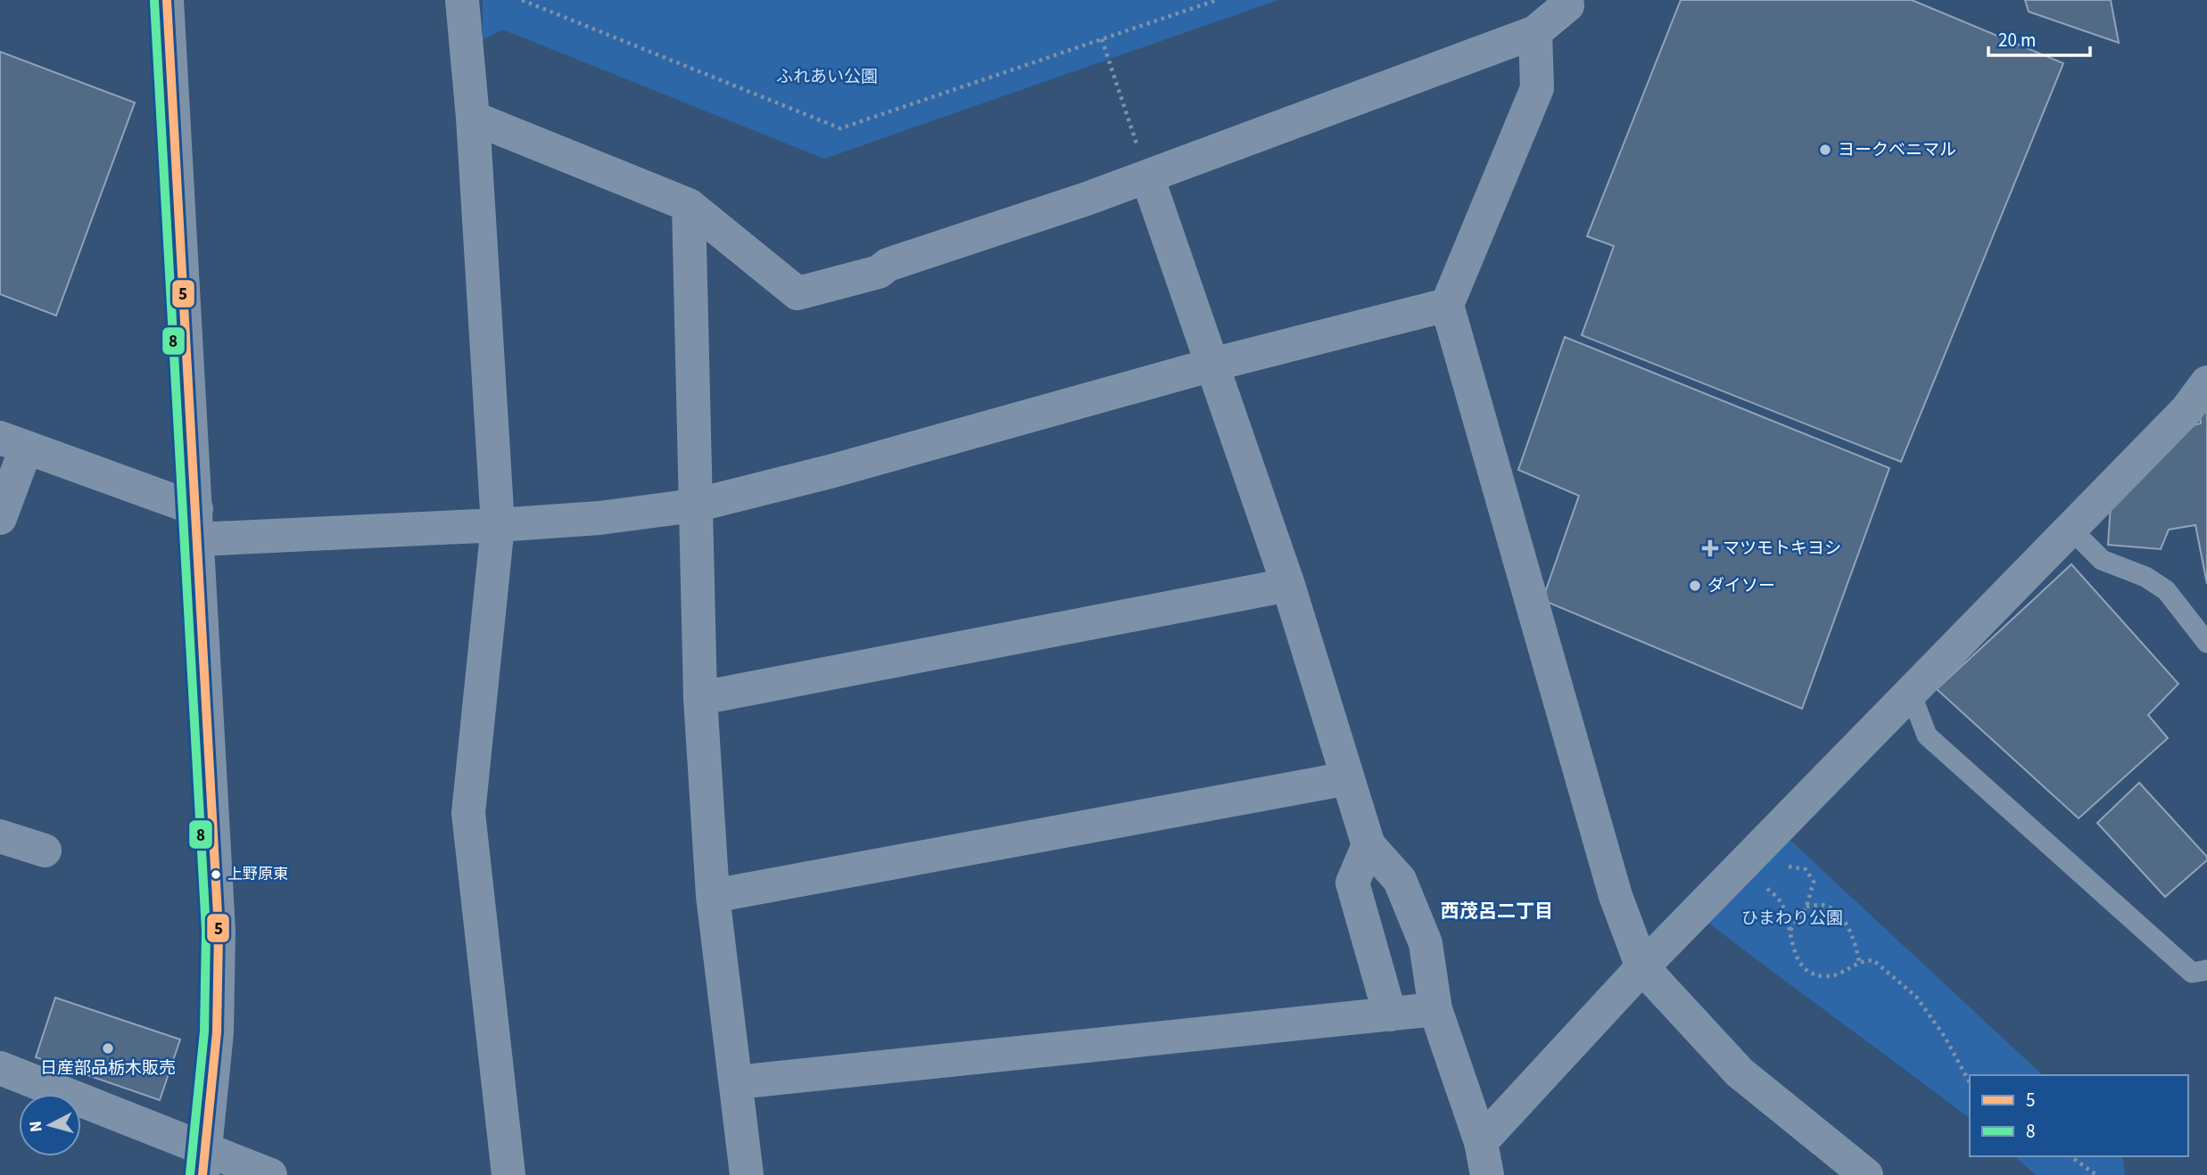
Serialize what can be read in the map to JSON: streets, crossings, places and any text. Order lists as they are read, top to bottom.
{
  "districts": ["西茂呂二丁目"],
  "parks": ["ふれあい公園", "ひまわり公園"],
  "places": {
    "other": [
      "ヨークベニマル",
      "ダイソー",
      "上野原東",
      "日産部品栃木販売"
    ],
    "health": ["マツモトキヨシ"]
  },
  "lines": ["transit line 5", "transit line 8"],
  "legend": ["5", "8"],
  "scale_bar": "20 m",
  "north": "left"
}
